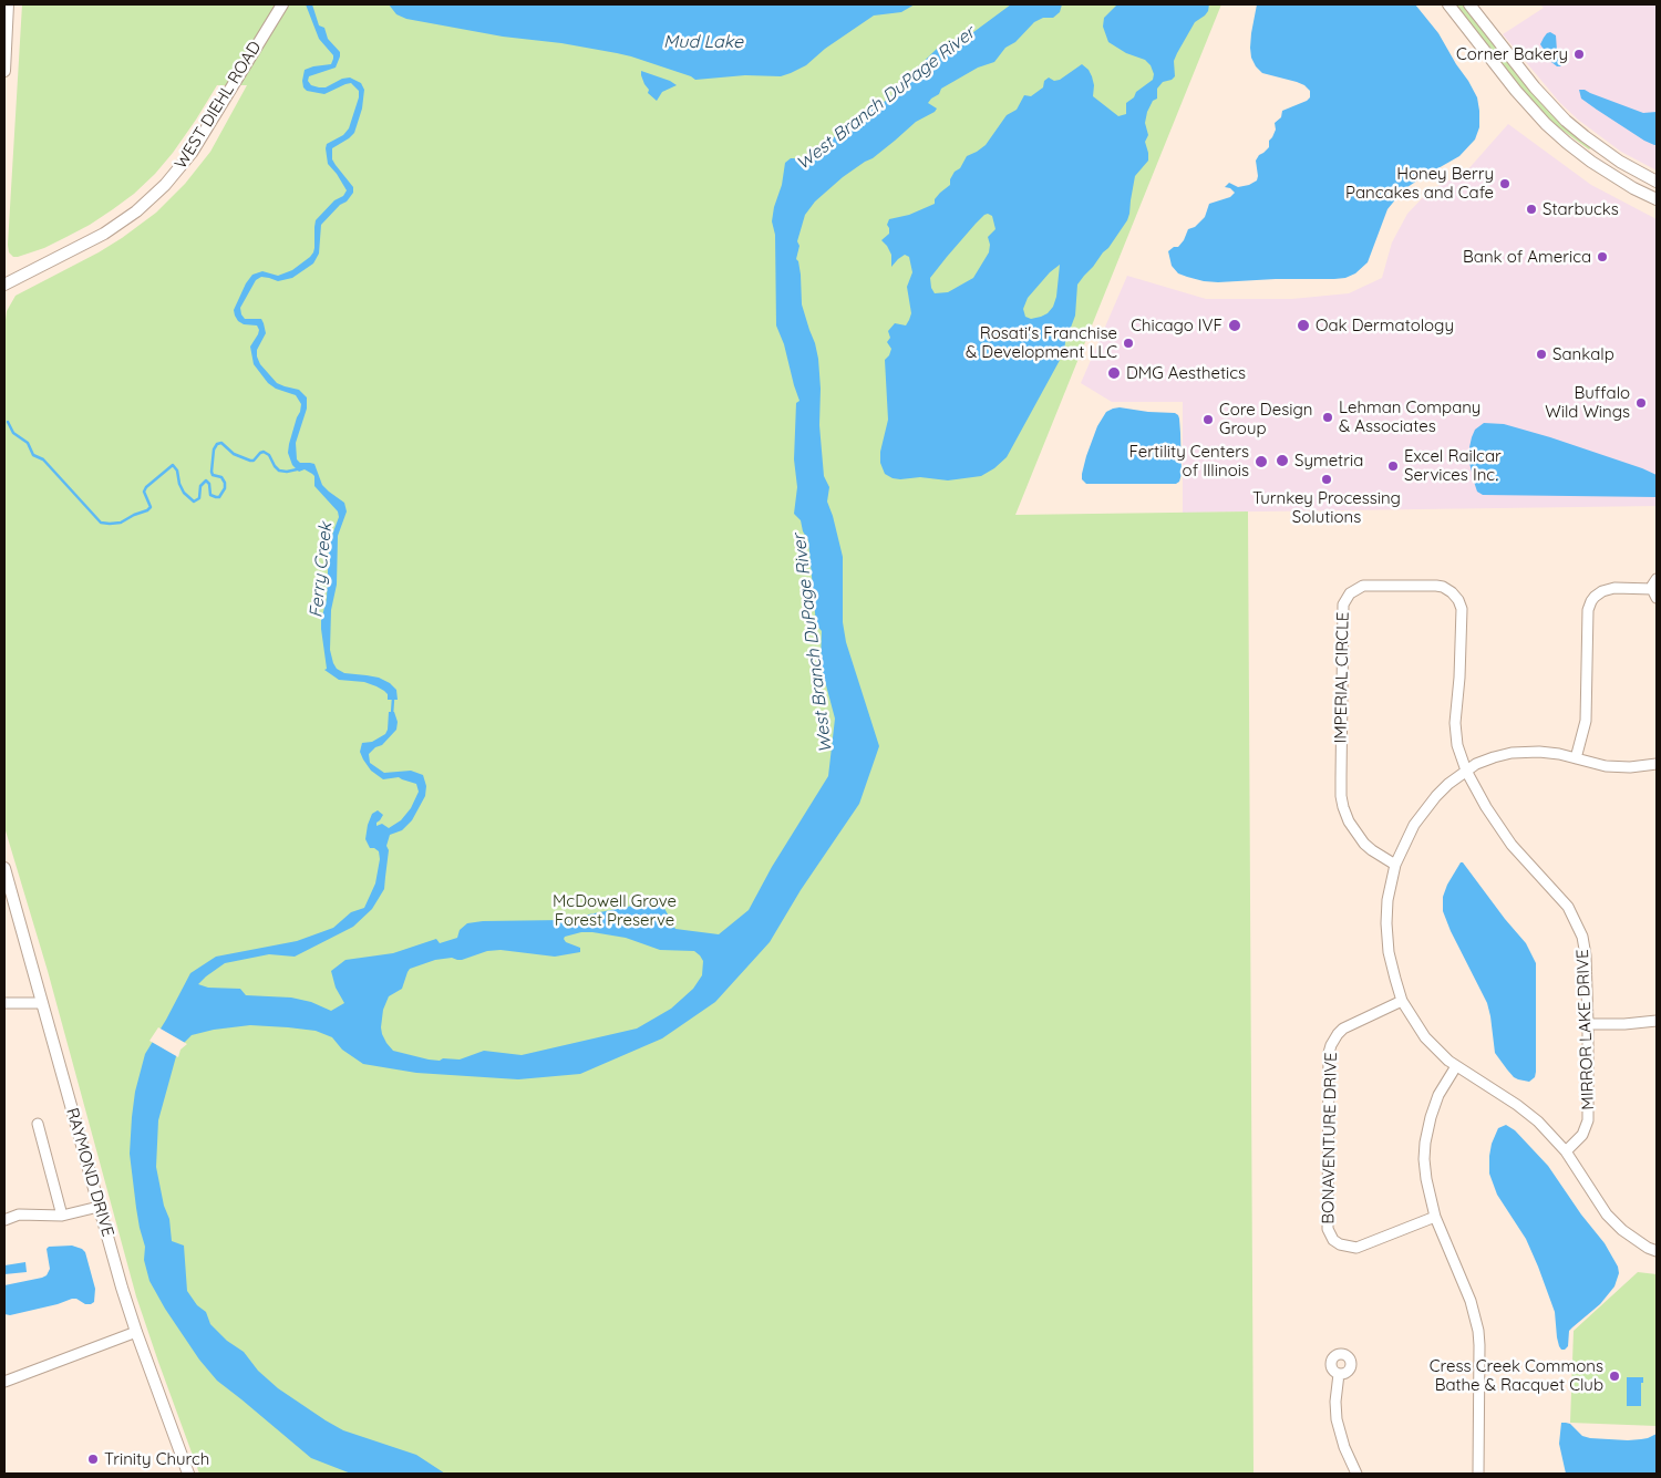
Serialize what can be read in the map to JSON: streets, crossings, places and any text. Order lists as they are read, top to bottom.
{
  "streets": {
    "street": [
      "WEST DIEHL ROAD",
      "IMPERIAL CIRCLE",
      "MIRROR LAKE DRIVE",
      "BONAVENTURE DRIVE",
      "RAYMOND DRIVE"
    ]
  },
  "crossings": [
    ["IMPERIAL CIRCLE", "MIRROR LAKE DRIVE"]
  ],
  "water": ["Mud Lake", "West Branch DuPage River", "Ferry Creek"],
  "parks": ["McDowell Grove Forest Preserve"],
  "places": [
    "Corner Bakery",
    "Honey Berry Pancakes and Cafe",
    "Starbucks",
    "Bank of America",
    "Chicago IVF",
    "Oak Dermatology",
    "Rosati's Franchise & Development LLC",
    "Sankalp",
    "DMG Aesthetics",
    "Buffalo Wild Wings",
    "Lehman Company & Associates",
    "Core Design Group",
    "Symetria",
    "Fertility Centers of Illinois",
    "Excel Railcar Services Inc.",
    "Turnkey Processing Solutions",
    "Cress Creek Commons Bathe & Racquet Club",
    "Trinity Church"
  ]
}
